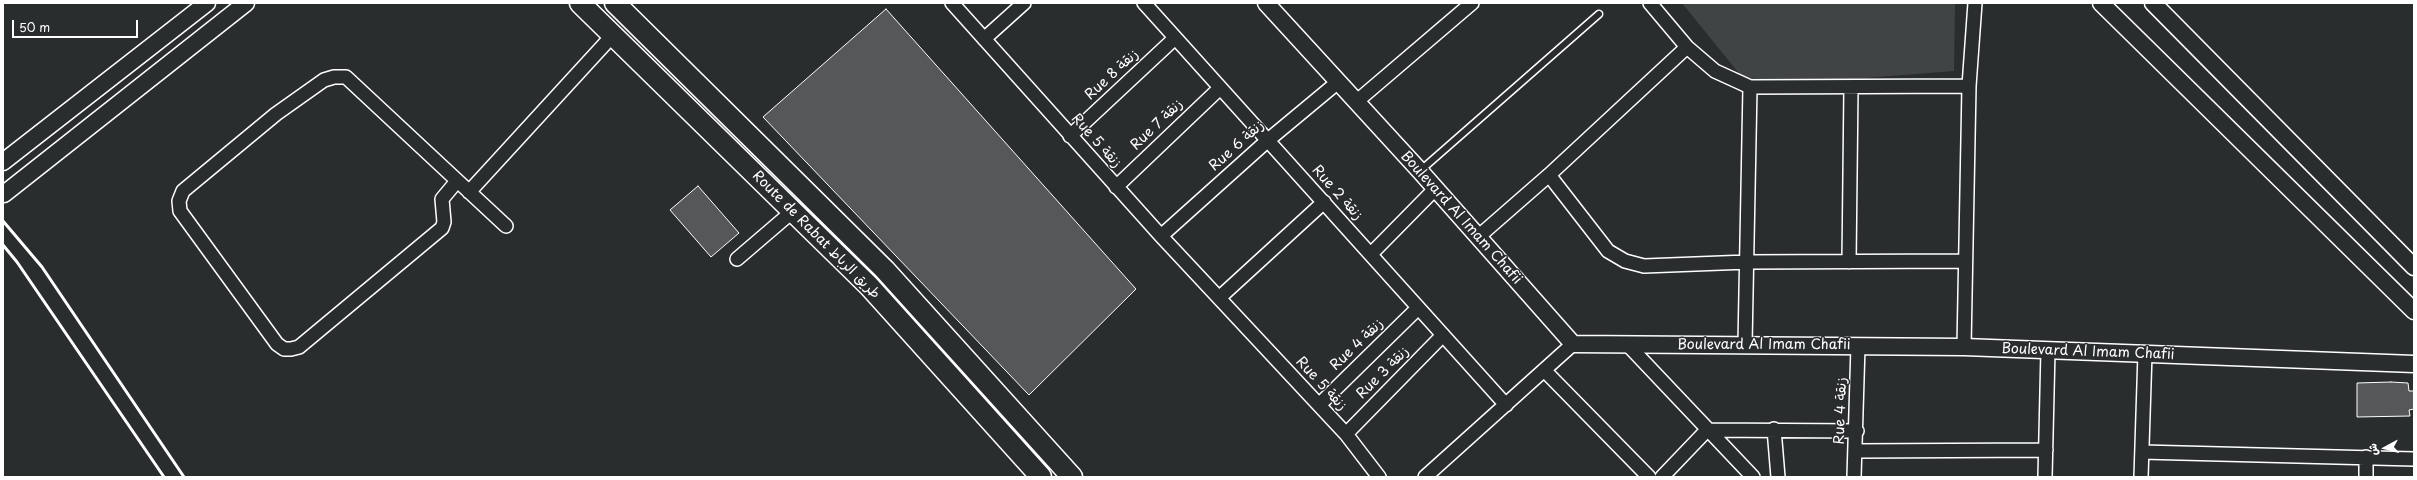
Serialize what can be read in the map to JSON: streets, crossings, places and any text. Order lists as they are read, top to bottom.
{
  "streets": {
    "main road": ["Route de Rabat طريق الرباط"],
    "street": [
      "Rue 8 زنقة",
      "Rue 7 زنقة",
      "Rue 5 زنقة",
      "Rue 6 زنقة",
      "Rue 2 زنقة",
      "Boulevard Al Imam Chafii",
      "Rue 4 زنقة",
      "Rue 3 زنقة"
    ]
  },
  "crossings": [
    ["Rue 8 زنقة", "Rue 5 زنقة"],
    ["Rue 8 زنقة", "Rue 2 زنقة"],
    ["Rue 7 زنقة", "Rue 5 زنقة"],
    ["Rue 7 زنقة", "Rue 2 زنقة"],
    ["Rue 5 زنقة", "Rue 6 زنقة"],
    ["Rue 5 زنقة", "Rue 4 زنقة"],
    ["Rue 5 زنقة", "Rue 3 زنقة"],
    ["Rue 6 زنقة", "Rue 2 زنقة"],
    ["Rue 6 زنقة", "Boulevard Al Imam Chafii"],
    ["Rue 2 زنقة", "Rue 4 زنقة"],
    ["Rue 2 زنقة", "Rue 3 زنقة"],
    ["Boulevard Al Imam Chafii", "Rue 4 زنقة"]
  ],
  "scale_bar": "50 m",
  "north": "left"
}
